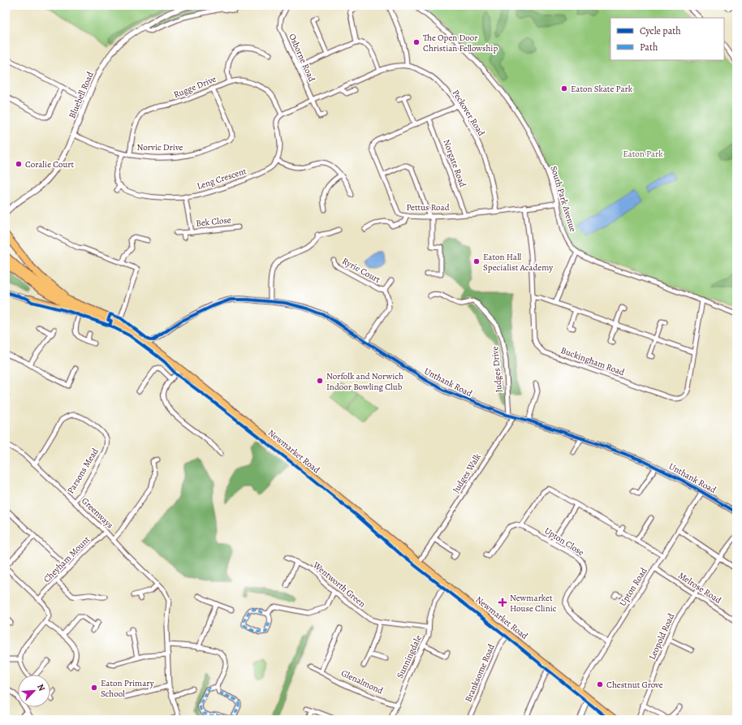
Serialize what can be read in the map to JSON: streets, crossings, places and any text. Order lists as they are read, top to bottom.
{
  "streets": {
    "highway": ["Newmarket Road"],
    "street": [
      "Osborne Road",
      "Rugge Drive",
      "Bluebell Road",
      "Peckover Road",
      "Norvic Drive",
      "Norgate Road",
      "Leng Crescent",
      "South Park Avenue",
      "Pettus Road",
      "Bek Close",
      "Ryrie Court",
      "Buckingham Road",
      "Judges Drive",
      "Unthank Road",
      "Parsons Mead",
      "Judges Walk",
      "Greenways",
      "Upton Close",
      "Cheyham Mount",
      "Wentworth Green",
      "Upton Road",
      "Melrose Road",
      "Leopold Road",
      "Sunningdale",
      "Branksome Road",
      "Glenalmond"
    ]
  },
  "crossings": [
    ["Osborne Road", "Peckover Road"],
    ["Rugge Drive", "Norvic Drive"],
    ["Bluebell Road", "Norvic Drive"],
    ["Peckover Road", "Pettus Road"],
    ["Norgate Road", "Pettus Road"],
    ["Leng Crescent", "Bek Close"],
    ["South Park Avenue", "Pettus Road"],
    ["South Park Avenue", "Buckingham Road"],
    ["Pettus Road", "Buckingham Road"],
    ["Ryrie Court", "Unthank Road"],
    ["Judges Drive", "Unthank Road"],
    ["Judges Drive", "Judges Walk"],
    ["Unthank Road", "Newmarket Road"],
    ["Unthank Road", "Judges Walk"],
    ["Unthank Road", "Upton Road"],
    ["Newmarket Road", "Judges Walk"],
    ["Newmarket Road", "Upton Road"],
    ["Newmarket Road", "Sunningdale"],
    ["Newmarket Road", "Branksome Road"],
    ["Parsons Mead", "Greenways"],
    ["Greenways", "Cheyham Mount"],
    ["Upton Close", "Upton Road"],
    ["Wentworth Green", "Sunningdale"],
    ["Upton Road", "Melrose Road"],
    ["Melrose Road", "Leopold Road"],
    ["Sunningdale", "Glenalmond"]
  ],
  "parks": ["Eaton Park"],
  "places": {
    "other": [
      "The Open Door Christian Fellowship",
      "Eaton Skate Park",
      "Coralie Court",
      "Eaton Hall Specialist Academy",
      "Norfolk and Norwich Indoor Bowling Club",
      "Chestnut Grove",
      "Eaton Primary School"
    ],
    "health": ["Newmarket House Clinic"]
  },
  "legend": ["Cycle path", "Path"],
  "north": "top right"
}
